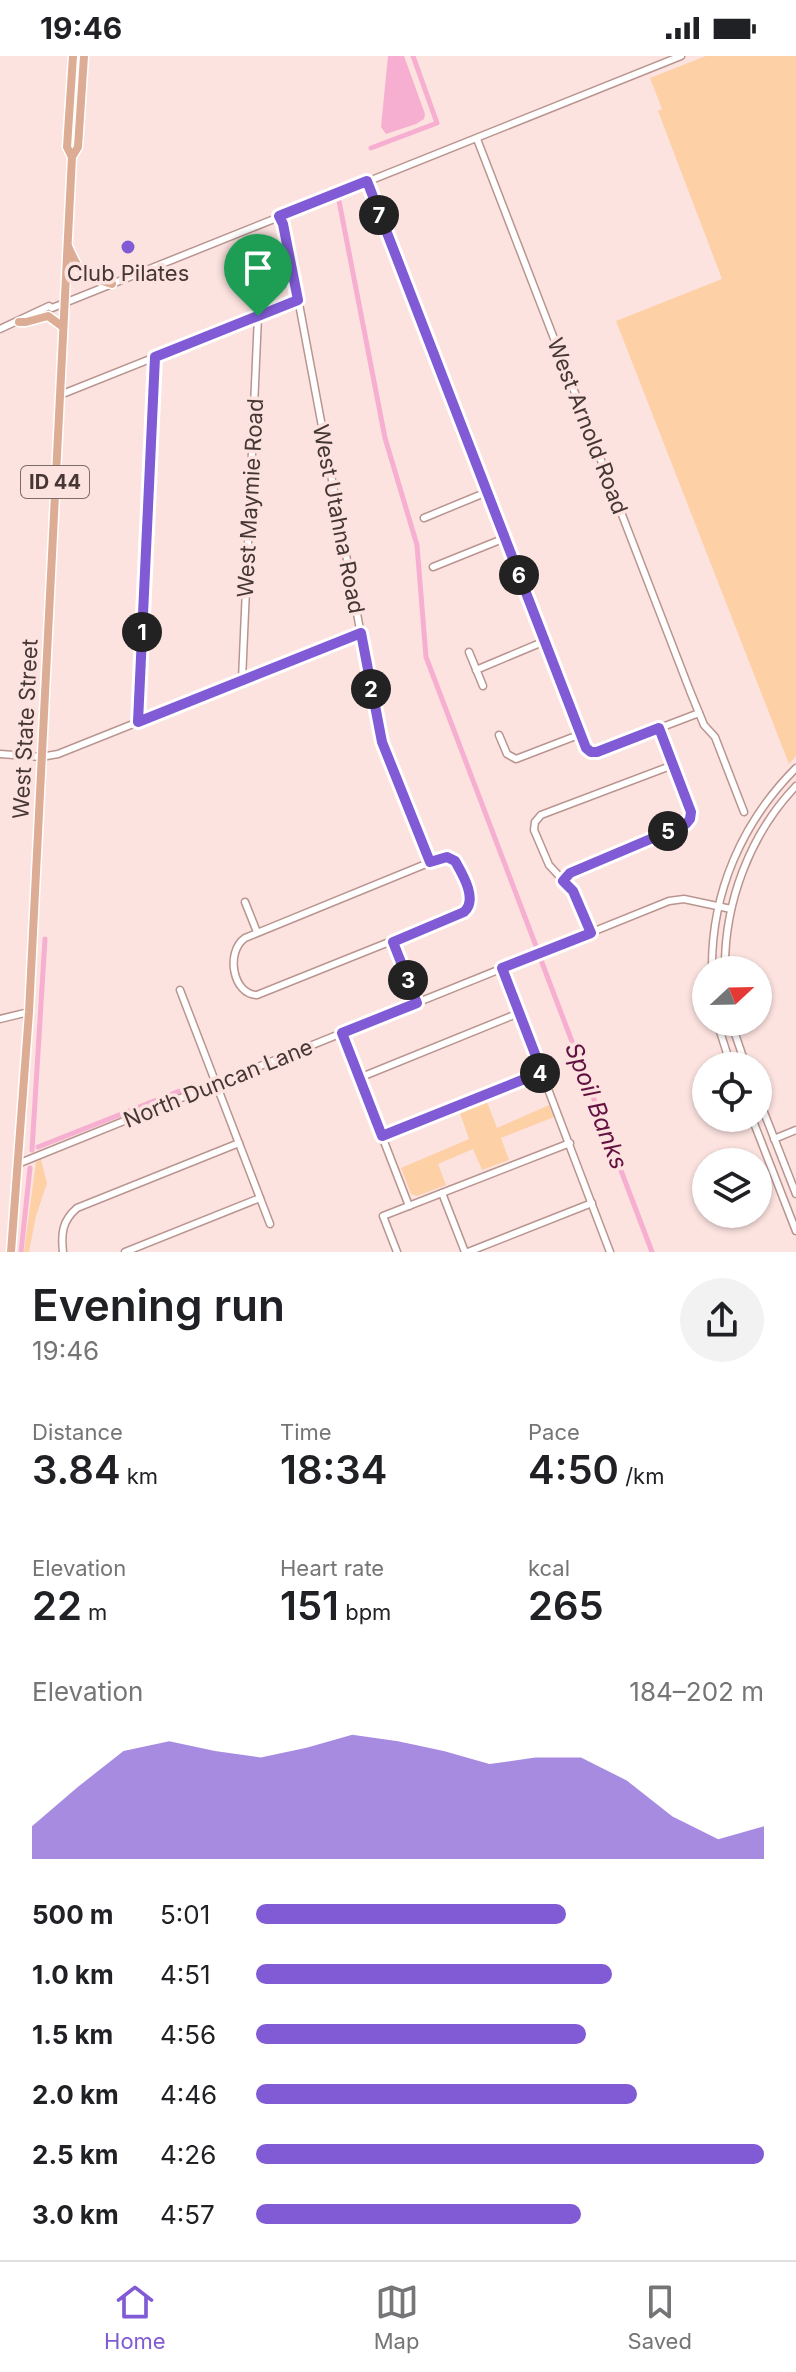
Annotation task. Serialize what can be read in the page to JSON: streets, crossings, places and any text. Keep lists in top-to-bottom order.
{
  "streets": {
    "main road": ["ID 44", "West State Street"],
    "street": [
      "West Arnold Road",
      "West Maymie Road",
      "West Utahna Road",
      "North Duncan Lane"
    ]
  },
  "crossings": [
    ["ID 44", "West State Street"],
    ["West State Street", "North Duncan Lane"]
  ],
  "water": ["Spoil Banks"],
  "places": ["Club Pilates"],
  "north": "right",
  "page": {
    "status": "19:46",
    "pins": [
      "7",
      "6",
      "1",
      "2",
      "5",
      "3",
      "4"
    ],
    "heading": ["Evening run", "19:46"],
    "stats": [
      ["Distance", "3.84 km"],
      ["Time", "18:34"],
      ["Pace", "4:50 /km"],
      ["Elevation", "22 m"],
      ["Heart rate", "151 bpm"],
      ["kcal", "265"]
    ],
    "chart": ["Elevation", "184–202 m"],
    "list": [
      {
        "name": "500 m",
        "note": "5:01"
      },
      {
        "name": "1.0 km",
        "note": "4:51"
      },
      {
        "name": "1.5 km",
        "note": "4:56"
      },
      {
        "name": "2.0 km",
        "note": "4:46"
      },
      {
        "name": "2.5 km",
        "note": "4:26"
      },
      {
        "name": "3.0 km",
        "note": "4:57"
      }
    ],
    "tabs": ["Home", "Map", "Saved"]
  }
}
